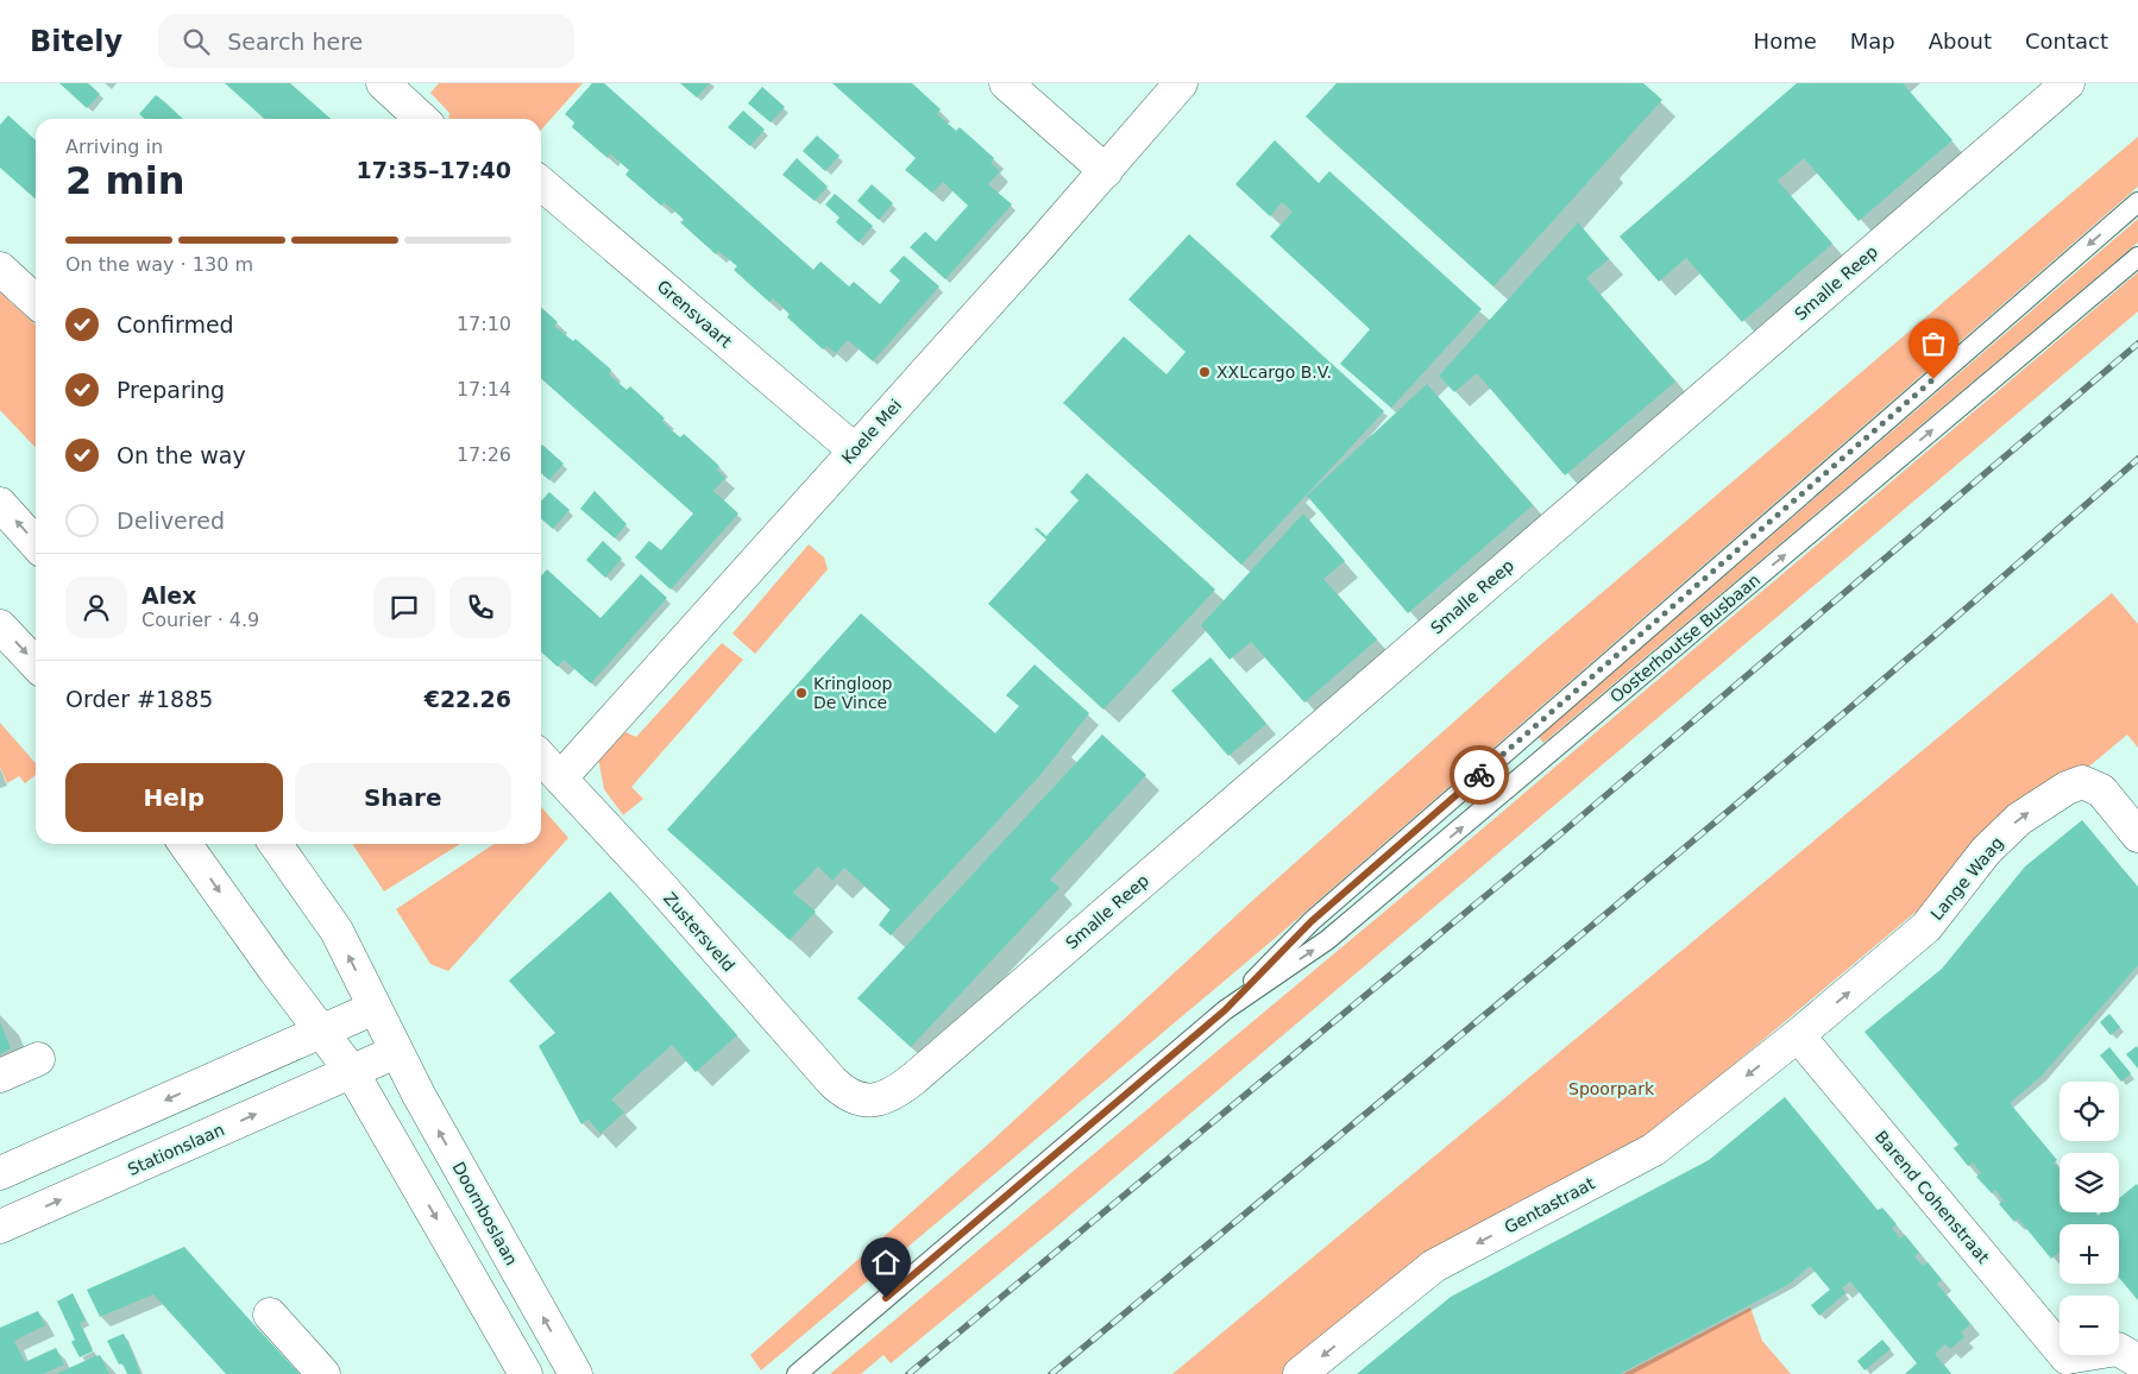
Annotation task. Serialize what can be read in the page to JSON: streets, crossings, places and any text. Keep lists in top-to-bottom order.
{
  "streets": {
    "street": [
      "Smalle Reep",
      "Grensvaart",
      "Koele Mei",
      "Lange Waag",
      "Zustersveld",
      "Stationslaan",
      "Barend Cohenstraat",
      "Gentastraat",
      "Doornboslaan"
    ],
    "lane": ["Oosterhoutse Busbaan"]
  },
  "crossings": [
    ["Smalle Reep", "Zustersveld"],
    ["Grensvaart", "Koele Mei"],
    ["Koele Mei", "Zustersveld"],
    ["Lange Waag", "Barend Cohenstraat"],
    ["Lange Waag", "Gentastraat"],
    ["Barend Cohenstraat", "Gentastraat"]
  ],
  "one_way": ["Lange Waag", "Gentastraat"],
  "parks": ["Spoorpark"],
  "places": ["XXLcargo B.V.", "Kringloop De Vince"],
  "page": {
    "header": "Bitely",
    "search": "Search here",
    "nav": [
      "Home",
      "Map",
      "About",
      "Contact"
    ],
    "heading": ["2 min", "Arriving in", "17:35–17:40"],
    "panel": [
      "Alex",
      "Courier · 4.9",
      "Order #1885",
      "€22.26"
    ],
    "bar": "On the way · 130 m",
    "list": [
      ["Confirmed", "17:10"],
      ["Preparing", "17:14"],
      ["On the way", "17:26"],
      "Delivered"
    ],
    "buttons": ["Help", "Share"],
    "map_buttons": ["+", "−"]
  }
}
